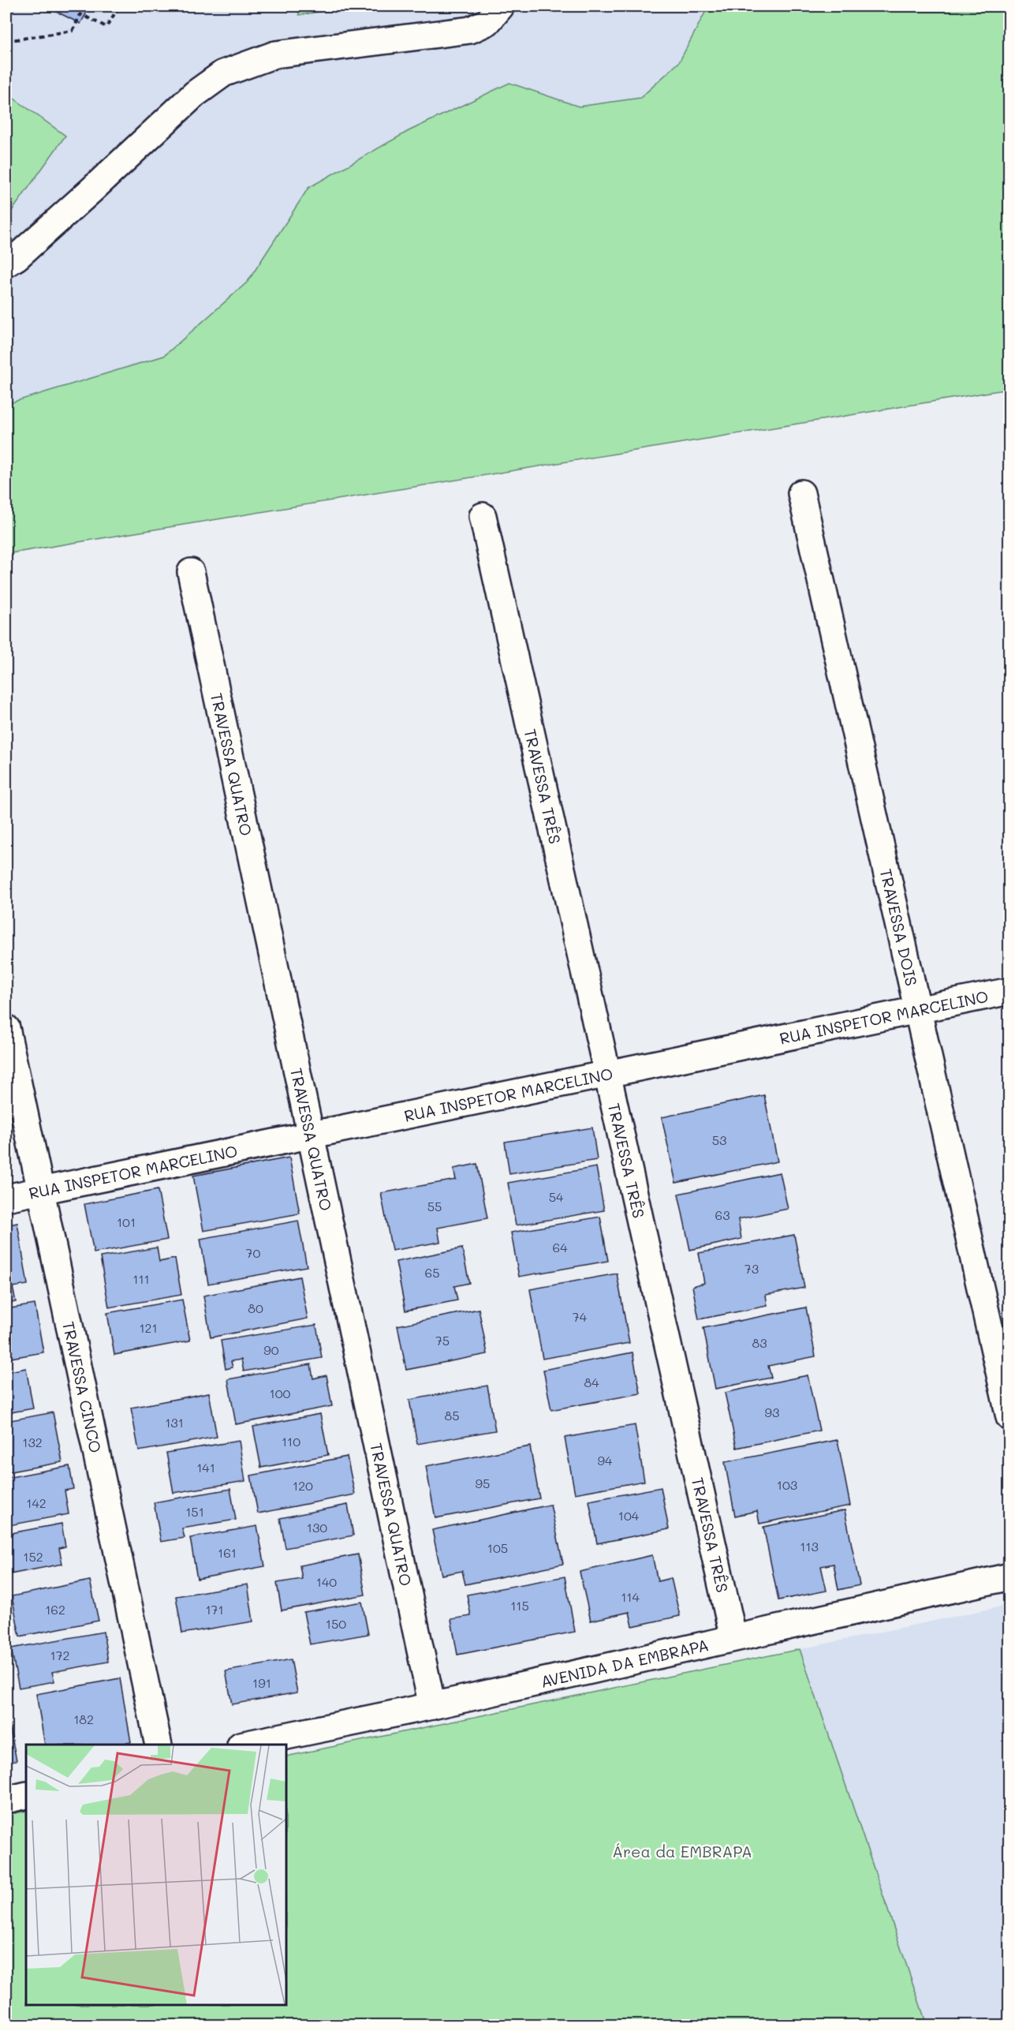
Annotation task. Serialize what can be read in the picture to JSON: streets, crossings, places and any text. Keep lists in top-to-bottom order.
{
  "streets": {
    "street": [
      "TRAVESSA QUATRO",
      "TRAVESSA TRÊS",
      "TRAVESSA DOIS",
      "RUA INSPETOR MARCELINO",
      "TRAVESSA CINCO",
      "AVENIDA DA EMBRAPA"
    ]
  },
  "crossings": [
    ["TRAVESSA QUATRO", "RUA INSPETOR MARCELINO"],
    ["TRAVESSA QUATRO", "AVENIDA DA EMBRAPA"],
    ["TRAVESSA TRÊS", "RUA INSPETOR MARCELINO"],
    ["TRAVESSA TRÊS", "AVENIDA DA EMBRAPA"],
    ["TRAVESSA DOIS", "RUA INSPETOR MARCELINO"],
    ["RUA INSPETOR MARCELINO", "TRAVESSA CINCO"]
  ],
  "parks": ["Área da EMBRAPA"],
  "house_numbers": [
    "53",
    "54",
    "55",
    "63",
    "101",
    "64",
    "70",
    "73",
    "65",
    "111",
    "80",
    "74",
    "121",
    "75",
    "83",
    "90",
    "84",
    "100",
    "93",
    "85",
    "131",
    "110",
    "132",
    "94",
    "141",
    "95",
    "103",
    "120",
    "142",
    "151",
    "104",
    "130",
    "113",
    "105",
    "161",
    "152",
    "140",
    "114",
    "115",
    "162",
    "171",
    "150",
    "172",
    "191",
    "182"
  ]
}
